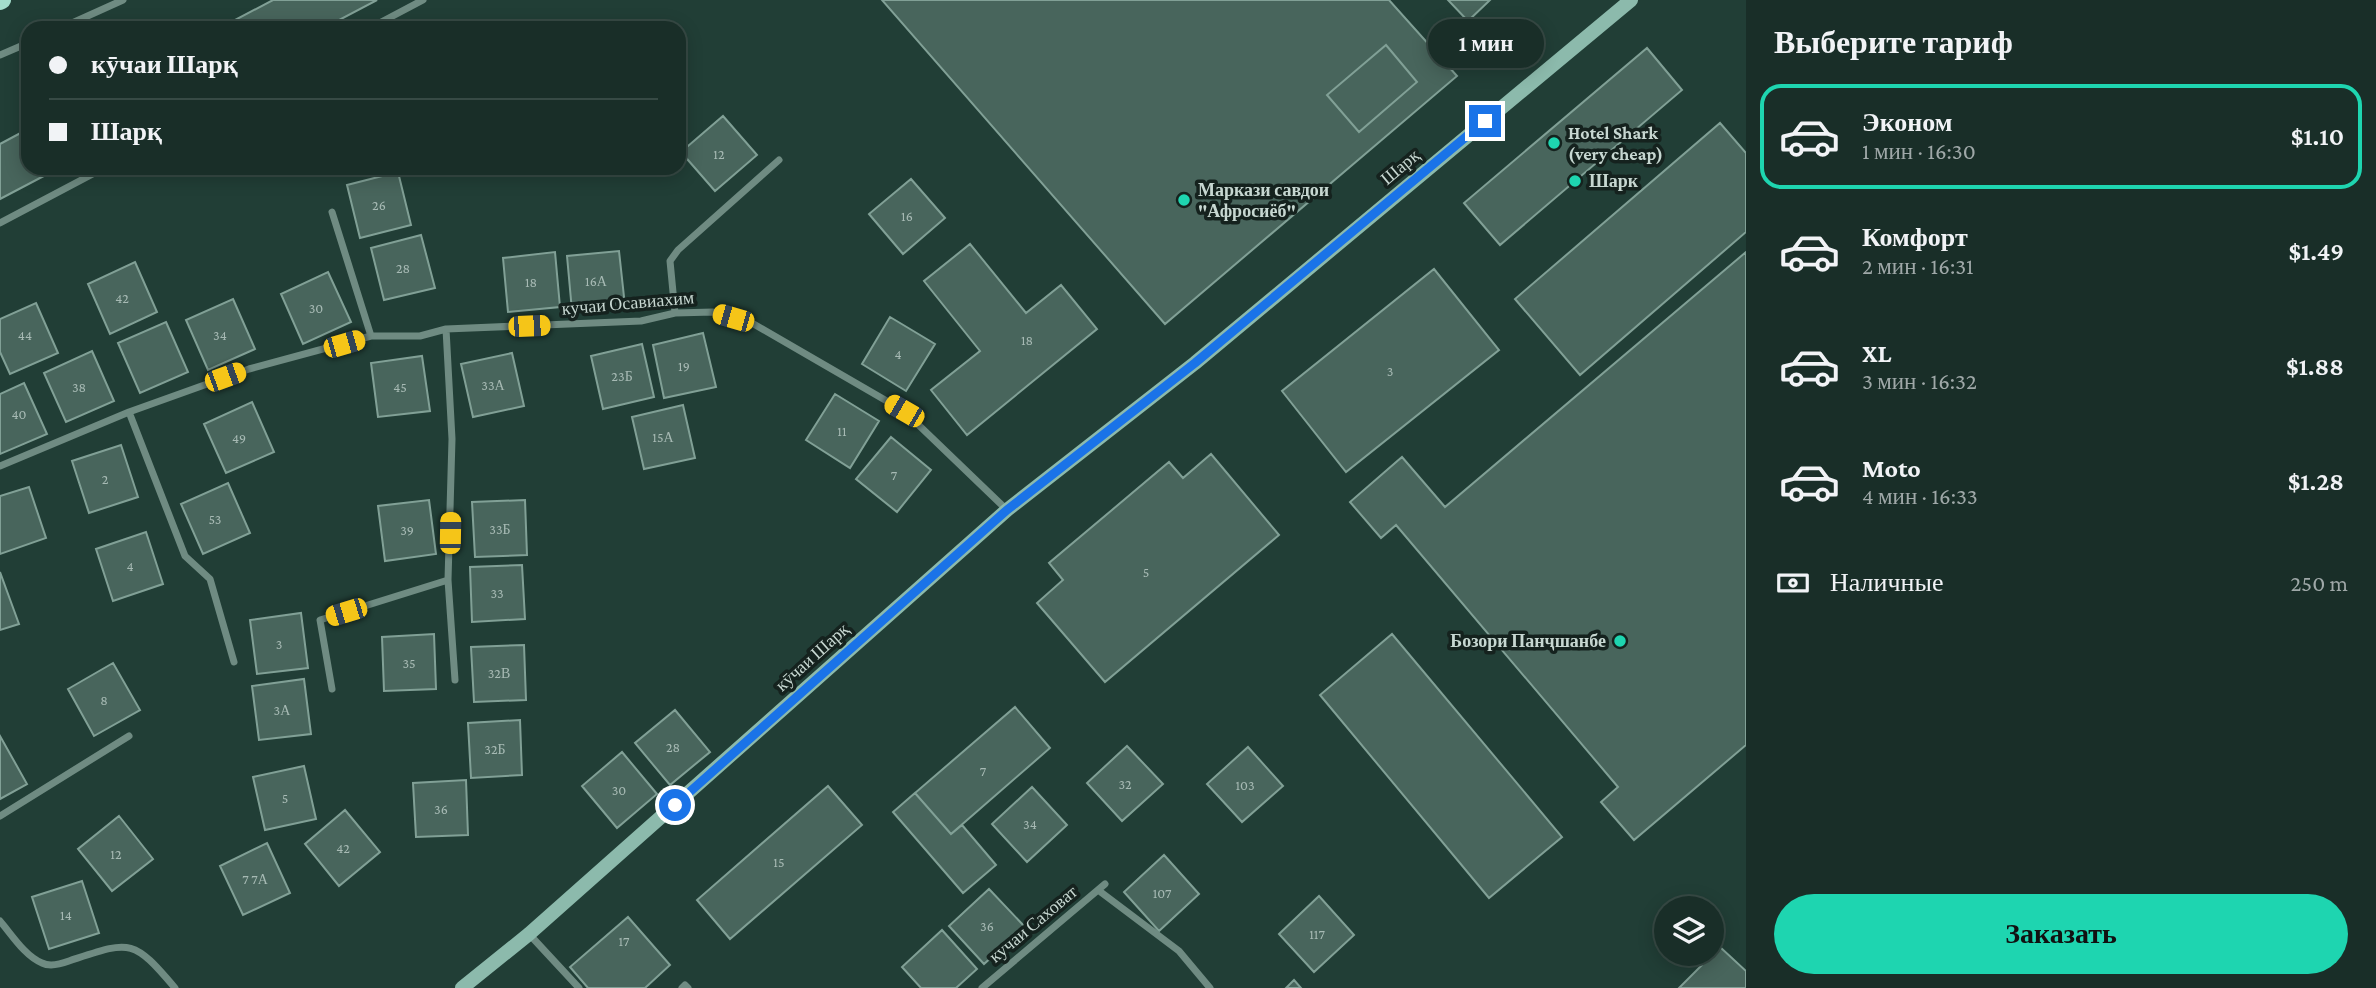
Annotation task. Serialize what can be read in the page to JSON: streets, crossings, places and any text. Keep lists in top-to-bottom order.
{
  "streets": {
    "main road": ["Шарқ", "кӯчаи Шарқ"],
    "street": ["кучаи Осавиахим", "кучаи Саховат"]
  },
  "crossings": [
    ["Шарқ", "кӯчаи Шарқ"],
    ["кучаи Осавиахим", "кӯчаи Шарқ"]
  ],
  "places": [
    "Hotel Shark (very cheap)",
    "Шарк",
    "Маркази савдои \"Афросиёб\"",
    "Бозори Панҷшанбе"
  ],
  "house_numbers": [
    "12",
    "26",
    "16",
    "28",
    "16А",
    "18",
    "42",
    "30",
    "44",
    "34",
    "18",
    "4",
    "19",
    "3",
    "23Б",
    "33А",
    "38",
    "45",
    "40",
    "11",
    "15А",
    "49",
    "7",
    "2",
    "53",
    "33Б",
    "39",
    "4",
    "5",
    "33",
    "3",
    "35",
    "32В",
    "8",
    "3А",
    "28",
    "32Б",
    "7",
    "32",
    "103",
    "30",
    "5",
    "36",
    "34",
    "42",
    "12",
    "15",
    "7 7А",
    "107",
    "14",
    "36",
    "117",
    "17"
  ],
  "page": {
    "heading": "Выберите тариф",
    "bubble": "1 мин",
    "banner": ["кӯчаи Шарқ", "Шарқ"],
    "list": [
      {
        "name": "Эконом",
        "note": "1 мин · 16:30",
        "value": "$1.10"
      },
      {
        "name": "Комфорт",
        "note": "2 мин · 16:31",
        "value": "$1.49"
      },
      {
        "name": "XL",
        "note": "3 мин · 16:32",
        "value": "$1.88"
      },
      {
        "name": "Moto",
        "note": "4 мин · 16:33",
        "value": "$1.28"
      }
    ],
    "pay": ["Наличные", "250 m"],
    "buttons": "Заказать"
  }
}
